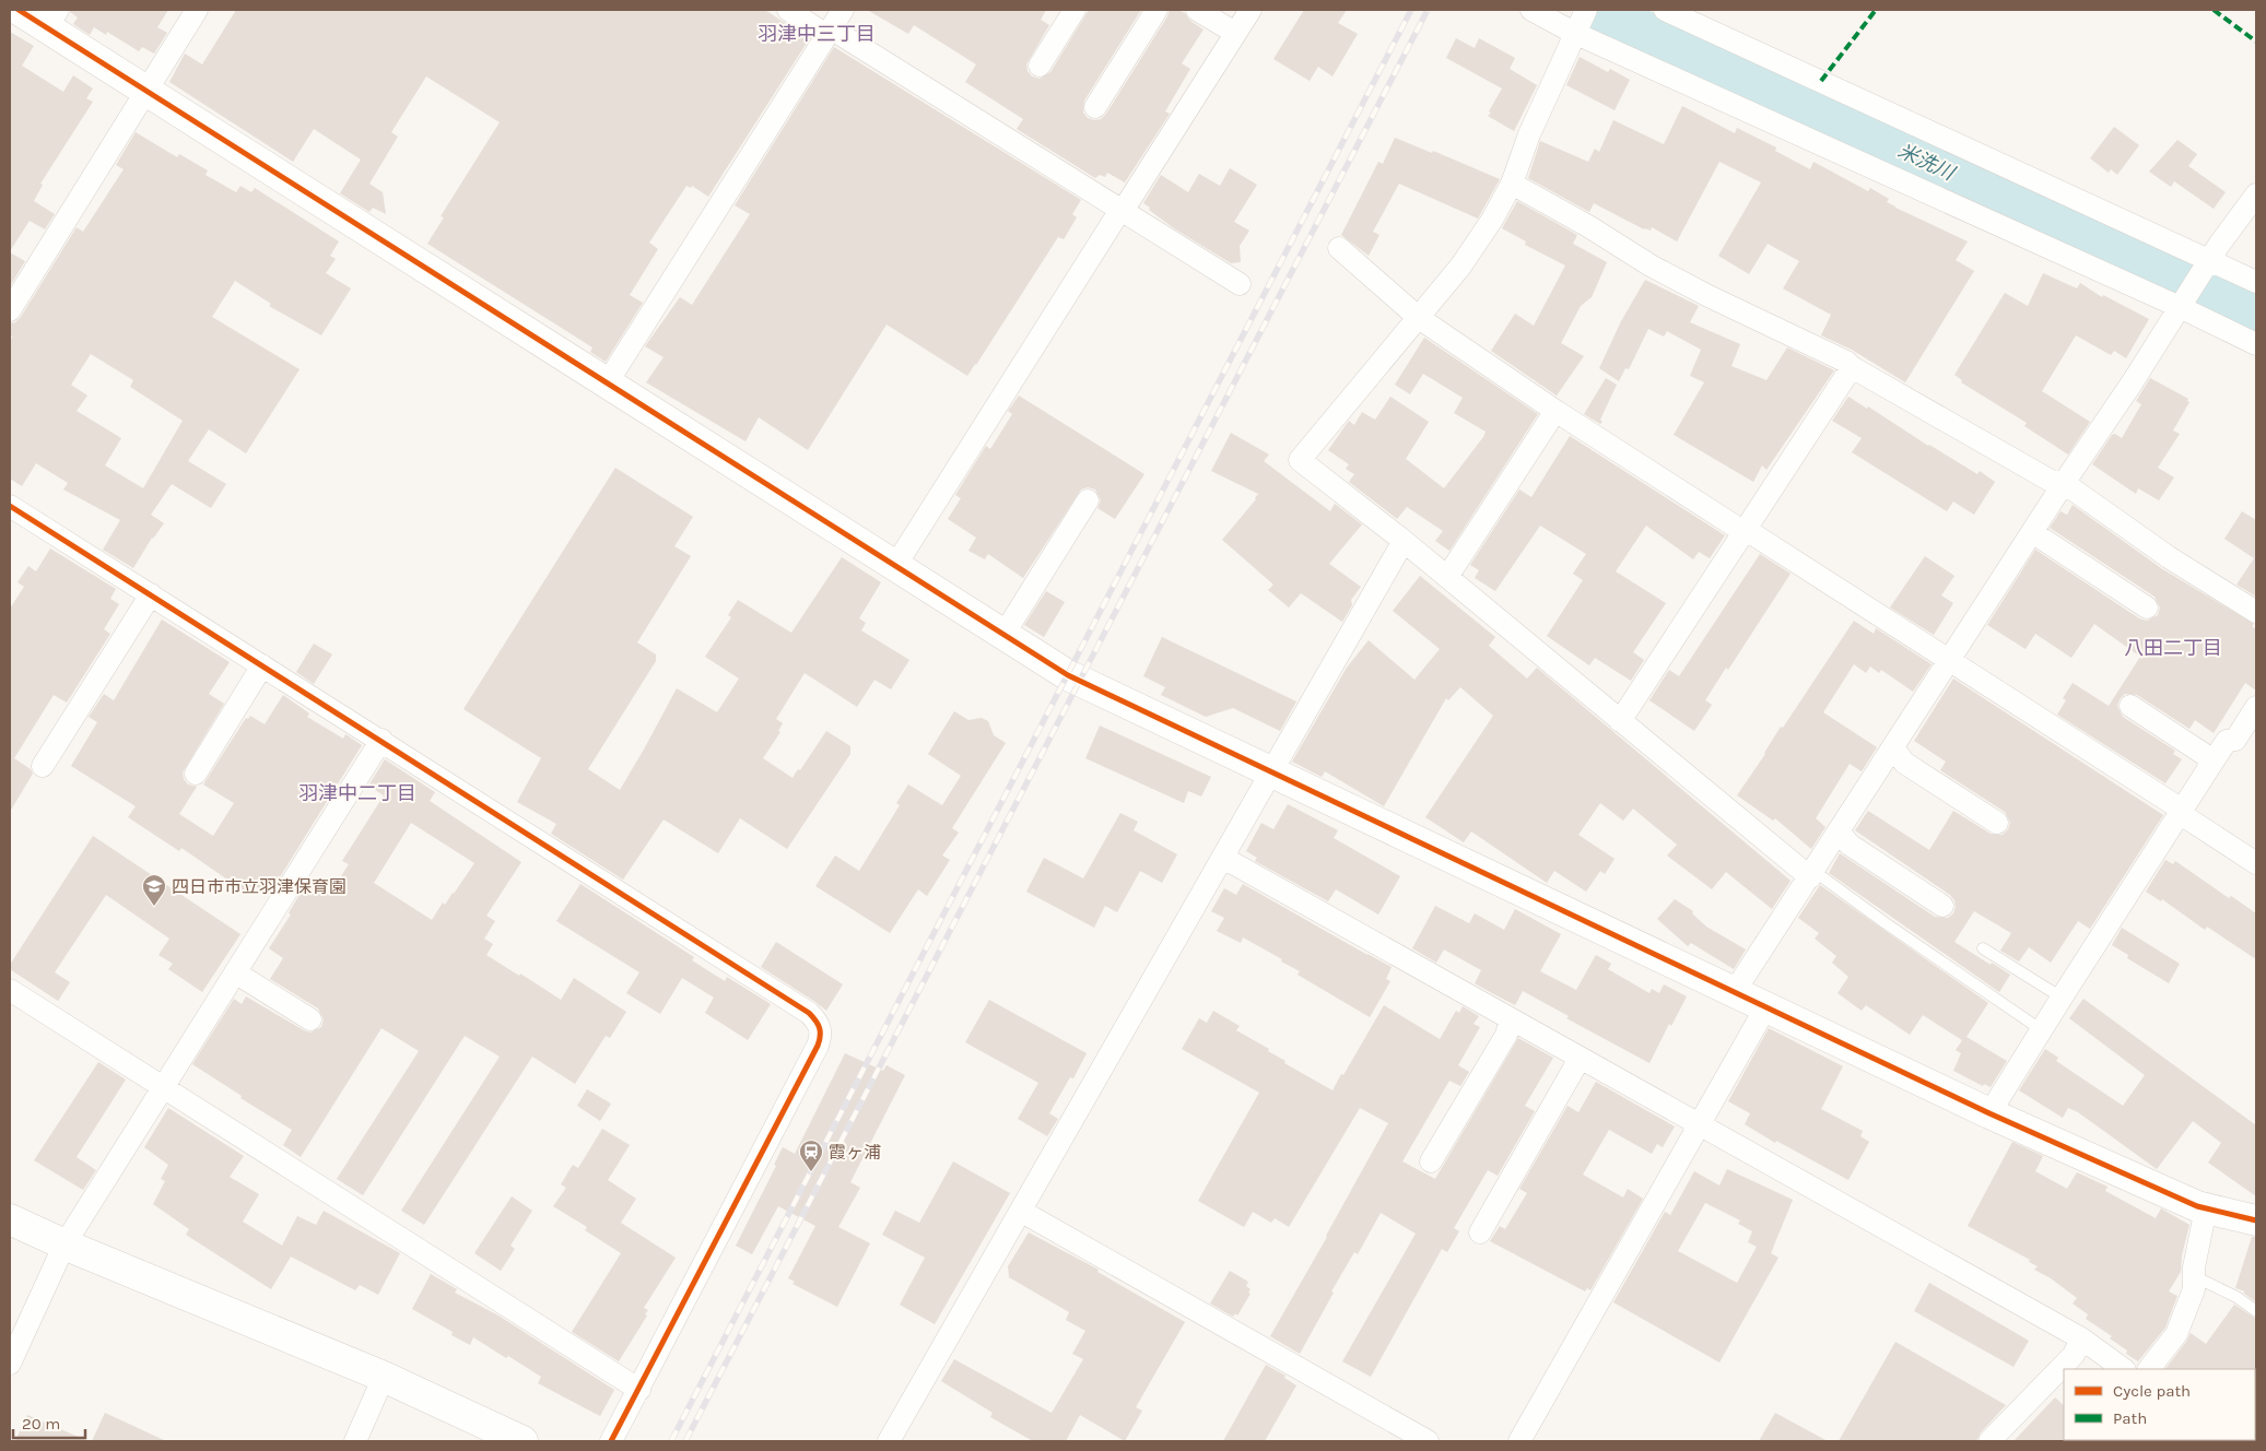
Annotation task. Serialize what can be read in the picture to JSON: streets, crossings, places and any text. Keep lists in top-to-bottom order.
{
  "districts": ["羽津中三丁目", "八田二丁目", "羽津中二丁目"],
  "water": ["米洗川"],
  "places": {
    "school or university": ["四日市市立羽津保育園"],
    "station": ["霞ヶ浦"]
  },
  "legend": ["Cycle path", "Path"],
  "scale_bar": "20 m"
}
